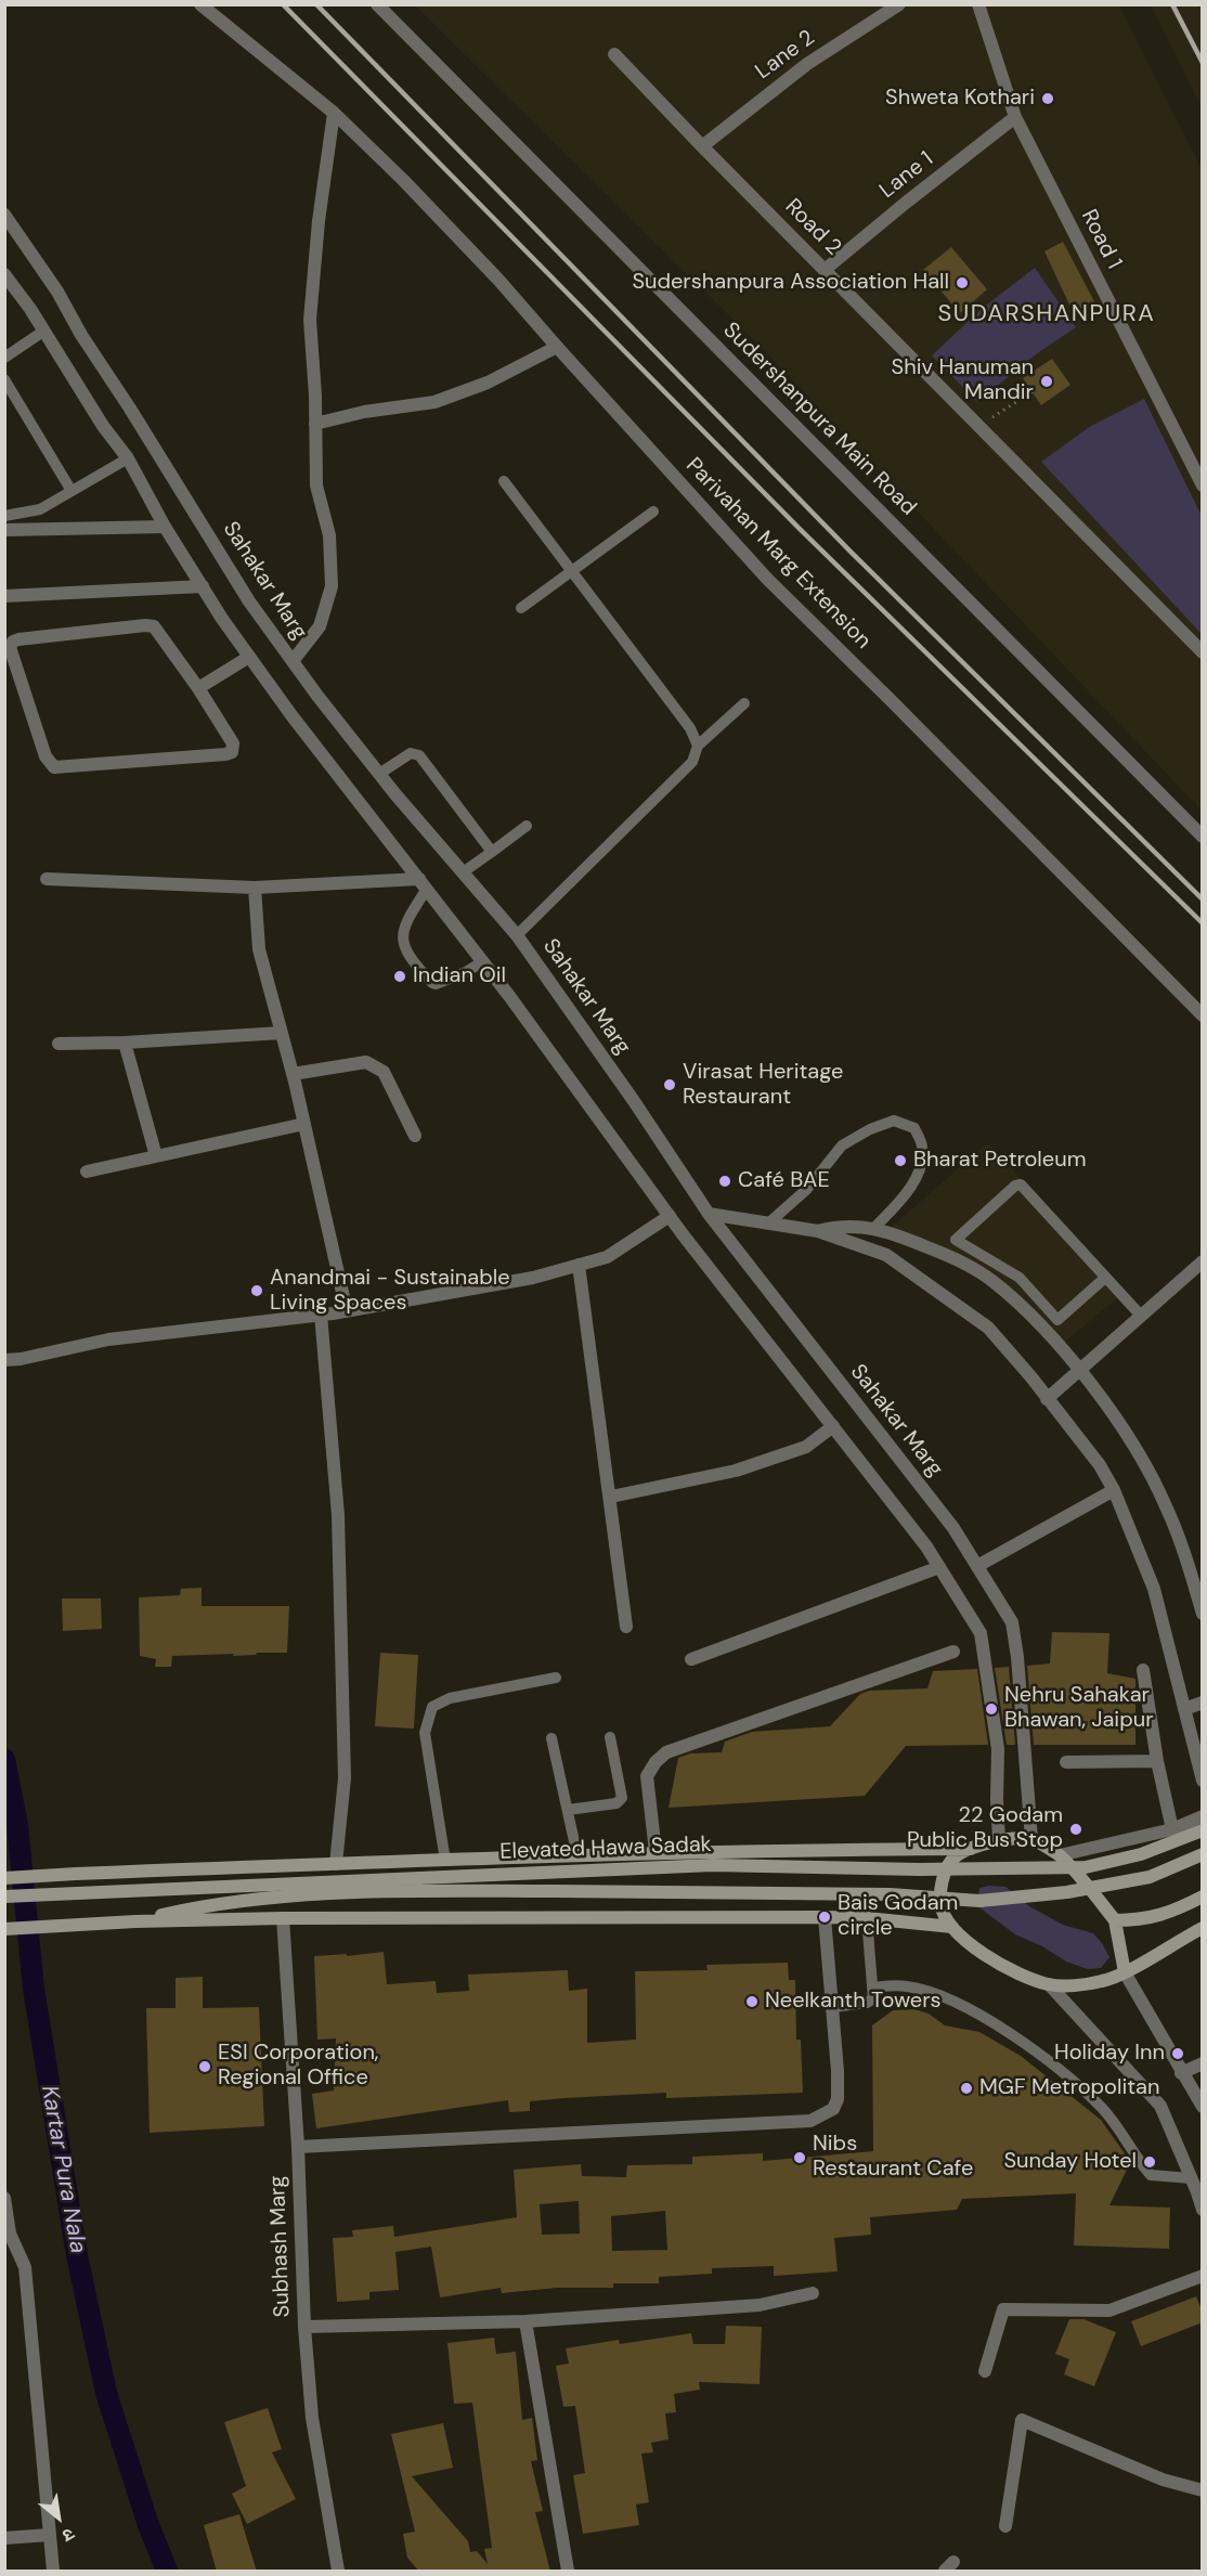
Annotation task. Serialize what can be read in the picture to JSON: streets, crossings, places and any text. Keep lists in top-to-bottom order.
{
  "streets": {
    "main road": ["Elevated Hawa Sadak"],
    "street": [
      "Lane 2",
      "Lane 1",
      "Road 2",
      "Road 1",
      "Sudershanpura Main Road",
      "Parivahan Marg Extension",
      "Sahakar Marg",
      "Subhash Marg"
    ]
  },
  "crossings": [
    ["Lane 2", "Road 2"],
    ["Lane 1", "Road 2"],
    ["Lane 1", "Road 1"]
  ],
  "districts": ["SUDARSHANPURA"],
  "water": ["Kartar Pura Nala"],
  "places": [
    "Shweta Kothari",
    "Sudershanpura Association Hall",
    "Shiv Hanuman Mandir",
    "Indian Oil",
    "Virasat Heritage Restaurant",
    "Bharat Petroleum",
    "Café BAE",
    "Anandmai - Sustainable Living Spaces",
    "Nehru Sahakar Bhawan, Jaipur",
    "22 Godam Public Bus Stop",
    "Bais Godam circle",
    "Neelkanth Towers",
    "Holiday Inn",
    "ESI Corporation, Regional Office",
    "MGF Metropolitan",
    "Nibs Restaurant Cafe",
    "Sunday Hotel"
  ],
  "north": "bottom right"
}
